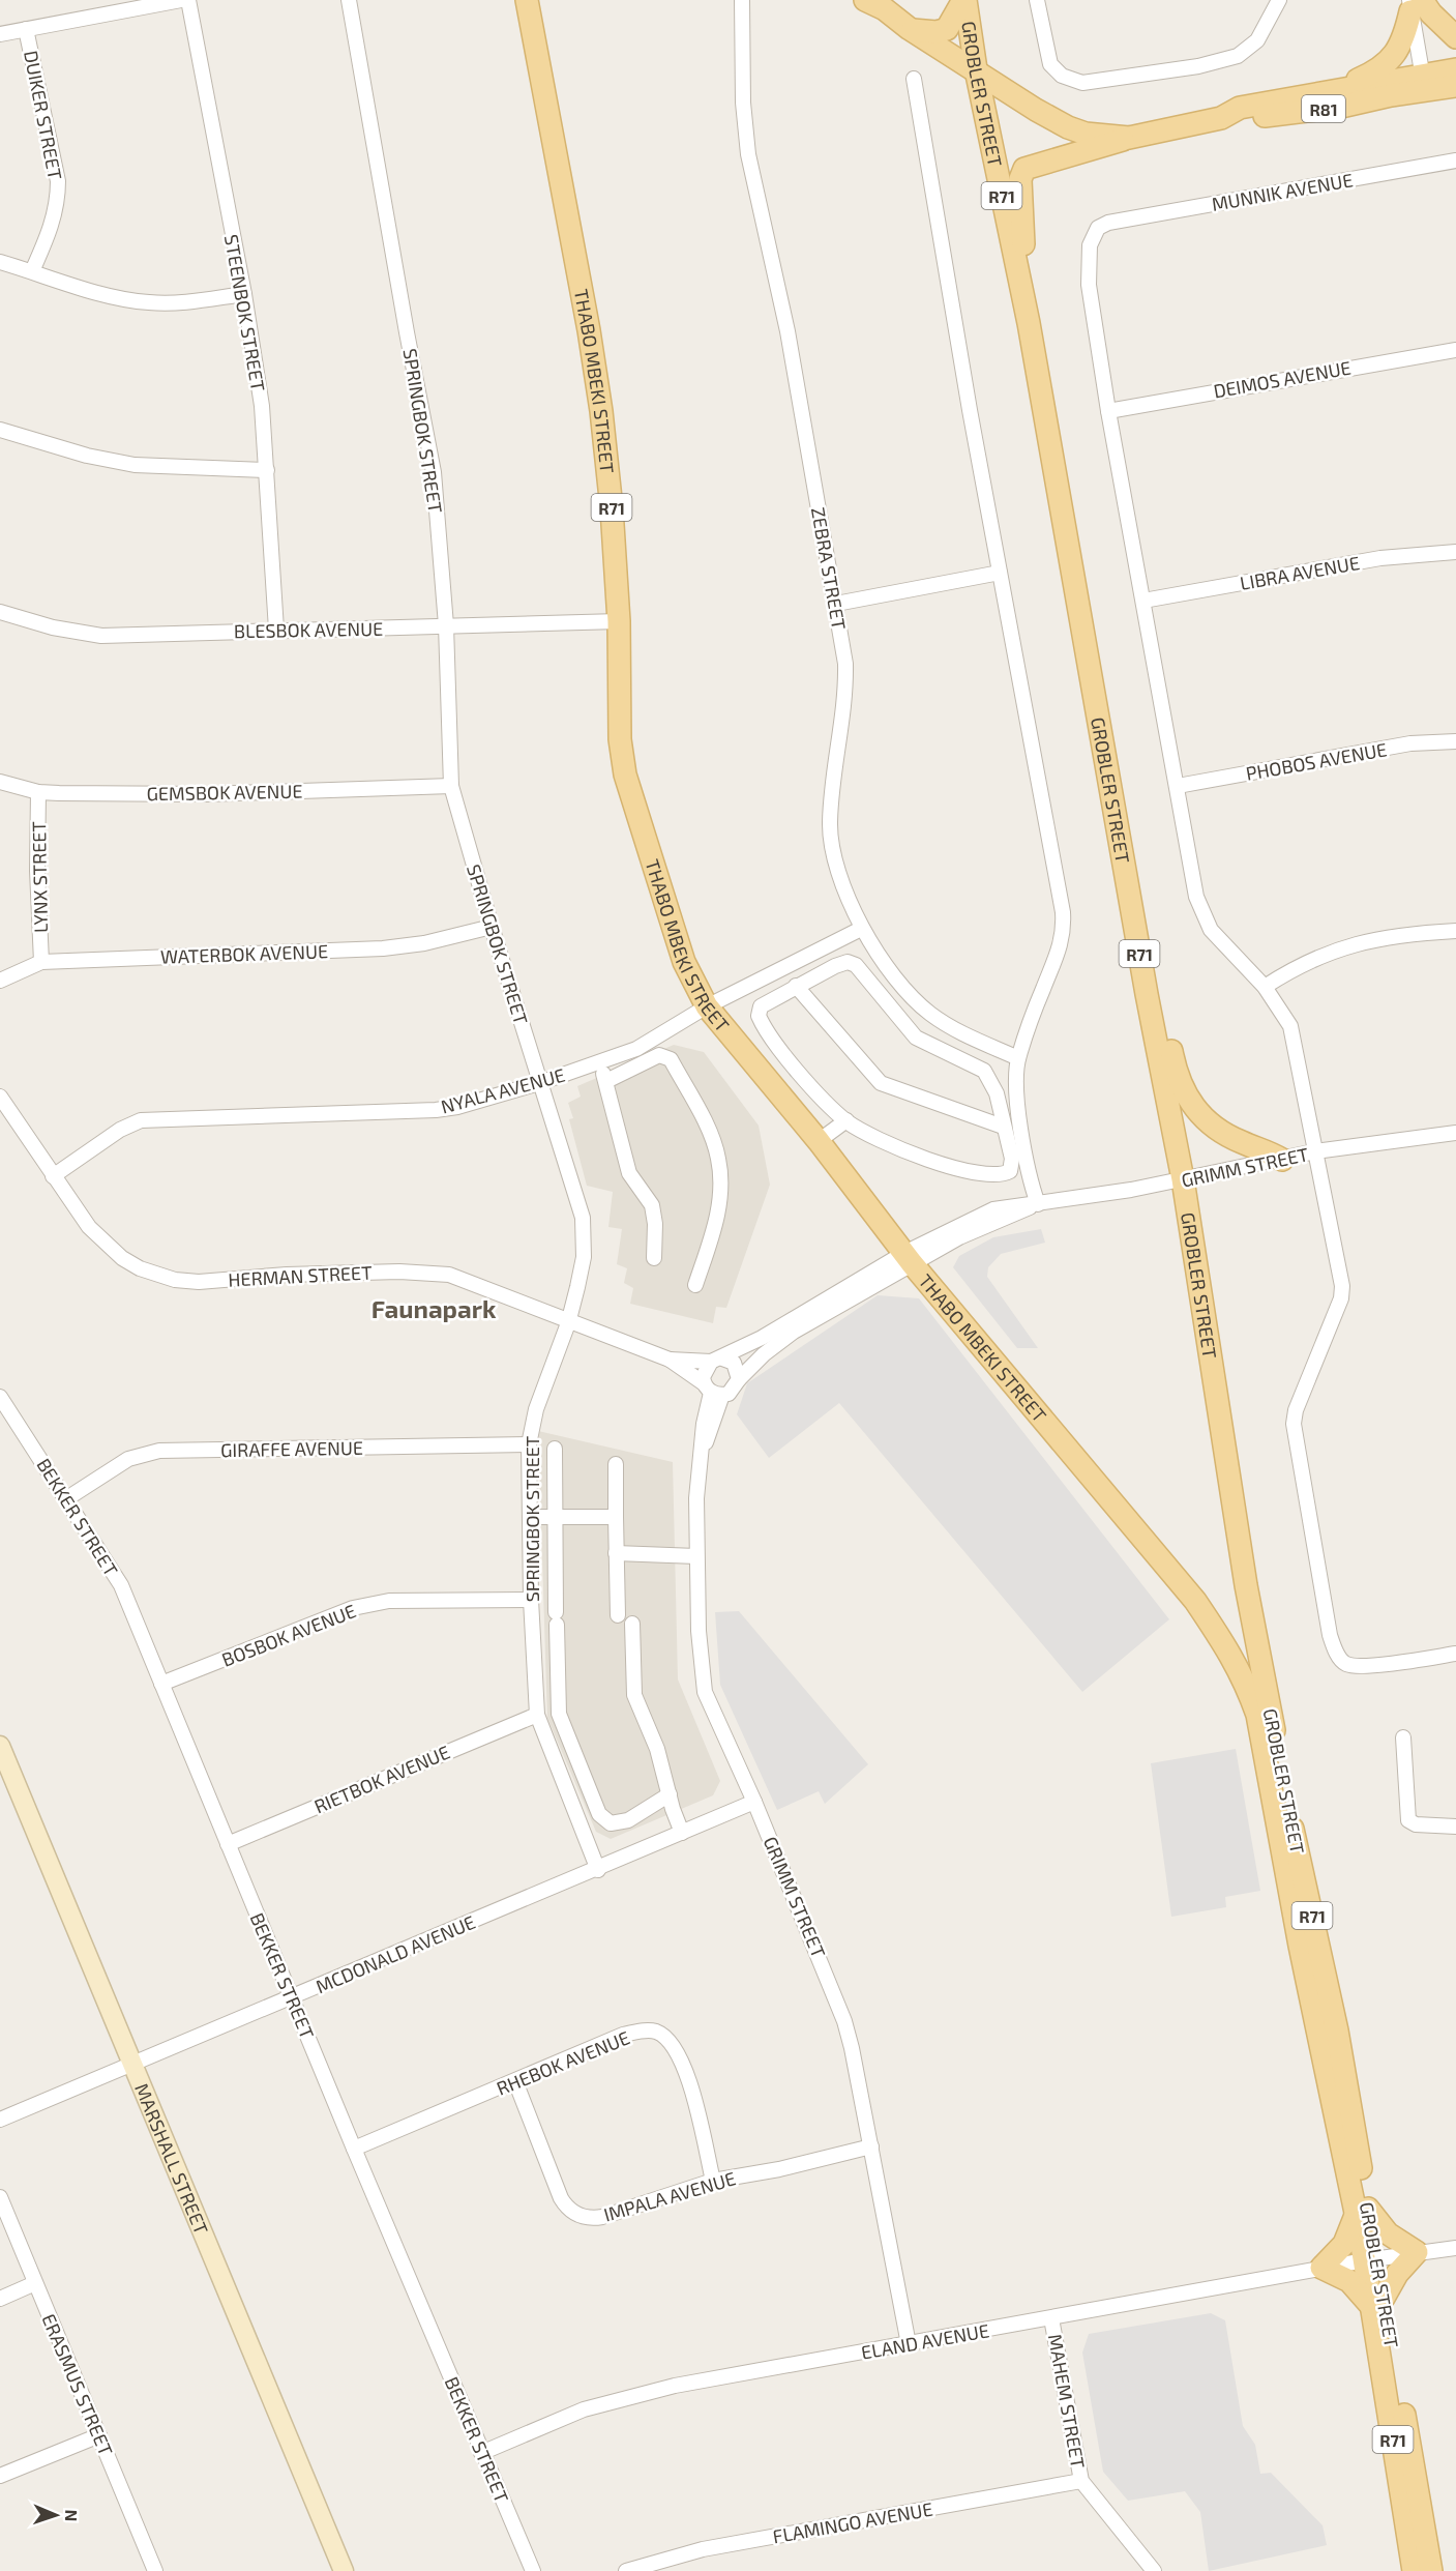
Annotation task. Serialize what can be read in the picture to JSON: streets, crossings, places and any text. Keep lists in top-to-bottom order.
{
  "streets": {
    "main road": [
      "GROBLER STREET",
      "R81",
      "R71",
      "THABO MBEKI STREET"
    ],
    "street": [
      "DUIKER STREET",
      "MUNNIK AVENUE",
      "STEENBOK STREET",
      "DEIMOS AVENUE",
      "SPRINGBOK STREET",
      "ZEBRA STREET",
      "LIBRA AVENUE",
      "BLESBOK AVENUE",
      "PHOBOS AVENUE",
      "GEMSBOK AVENUE",
      "LYNX STREET",
      "WATERBOK AVENUE",
      "NYALA AVENUE",
      "GRIMM STREET",
      "HERMAN STREET",
      "GIRAFFE AVENUE",
      "BEKKER STREET",
      "BOSBOK AVENUE",
      "RIETBOK AVENUE",
      "MCDONALD AVENUE",
      "RHEBOK AVENUE",
      "MARSHALL STREET",
      "IMPALA AVENUE",
      "ELAND AVENUE",
      "ERASMUS STREET",
      "MAHEM STREET",
      "FLAMINGO AVENUE"
    ]
  },
  "crossings": [
    ["GROBLER STREET", "R81"],
    ["GROBLER STREET", "THABO MBEKI STREET"],
    ["GROBLER STREET", "GRIMM STREET"],
    ["GROBLER STREET", "ELAND AVENUE"],
    ["MUNNIK AVENUE", "DEIMOS AVENUE"],
    ["STEENBOK STREET", "BLESBOK AVENUE"],
    ["THABO MBEKI STREET", "BLESBOK AVENUE"],
    ["THABO MBEKI STREET", "NYALA AVENUE"],
    ["THABO MBEKI STREET", "GRIMM STREET"],
    ["SPRINGBOK STREET", "BLESBOK AVENUE"],
    ["SPRINGBOK STREET", "GEMSBOK AVENUE"],
    ["SPRINGBOK STREET", "WATERBOK AVENUE"],
    ["SPRINGBOK STREET", "NYALA AVENUE"],
    ["SPRINGBOK STREET", "HERMAN STREET"],
    ["SPRINGBOK STREET", "GIRAFFE AVENUE"],
    ["SPRINGBOK STREET", "BOSBOK AVENUE"],
    ["SPRINGBOK STREET", "RIETBOK AVENUE"],
    ["SPRINGBOK STREET", "MCDONALD AVENUE"],
    ["ZEBRA STREET", "NYALA AVENUE"],
    ["GEMSBOK AVENUE", "LYNX STREET"],
    ["LYNX STREET", "WATERBOK AVENUE"],
    ["NYALA AVENUE", "HERMAN STREET"],
    ["GRIMM STREET", "HERMAN STREET"],
    ["GRIMM STREET", "MCDONALD AVENUE"],
    ["GRIMM STREET", "IMPALA AVENUE"],
    ["GRIMM STREET", "ELAND AVENUE"],
    ["GIRAFFE AVENUE", "BEKKER STREET"],
    ["BEKKER STREET", "BOSBOK AVENUE"],
    ["BEKKER STREET", "RIETBOK AVENUE"],
    ["BEKKER STREET", "MCDONALD AVENUE"],
    ["BEKKER STREET", "RHEBOK AVENUE"],
    ["BEKKER STREET", "ELAND AVENUE"],
    ["MCDONALD AVENUE", "MARSHALL STREET"],
    ["RHEBOK AVENUE", "IMPALA AVENUE"],
    ["ELAND AVENUE", "MAHEM STREET"],
    ["MAHEM STREET", "FLAMINGO AVENUE"]
  ],
  "districts": ["Faunapark"],
  "north": "right"
}
